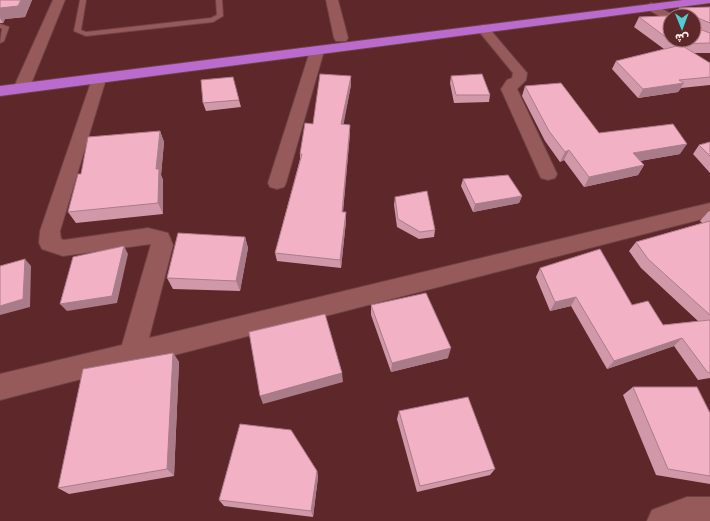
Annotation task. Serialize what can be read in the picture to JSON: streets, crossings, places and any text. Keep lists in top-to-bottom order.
{
  "north": "bottom"
}
